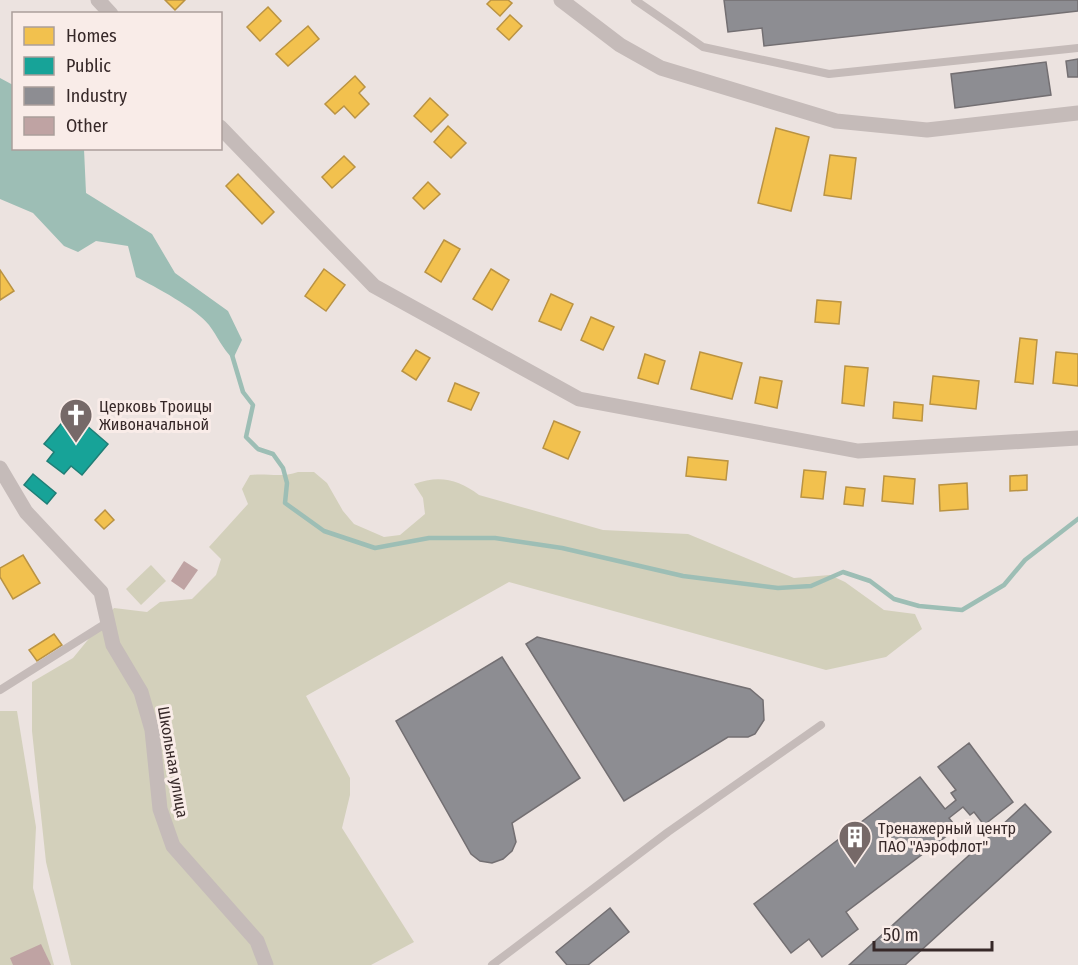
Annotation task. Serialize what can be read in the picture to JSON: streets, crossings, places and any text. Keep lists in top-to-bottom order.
{
  "streets": {
    "street": ["Школьная улица"]
  },
  "places": {
    "church": ["Церковь Троицы Живоначальной"],
    "building": ["Тренажерный центр ПАО \"Аэрофлот\""]
  },
  "legend": [
    "Homes",
    "Public",
    "Industry",
    "Other"
  ],
  "scale_bar": "50 m"
}
